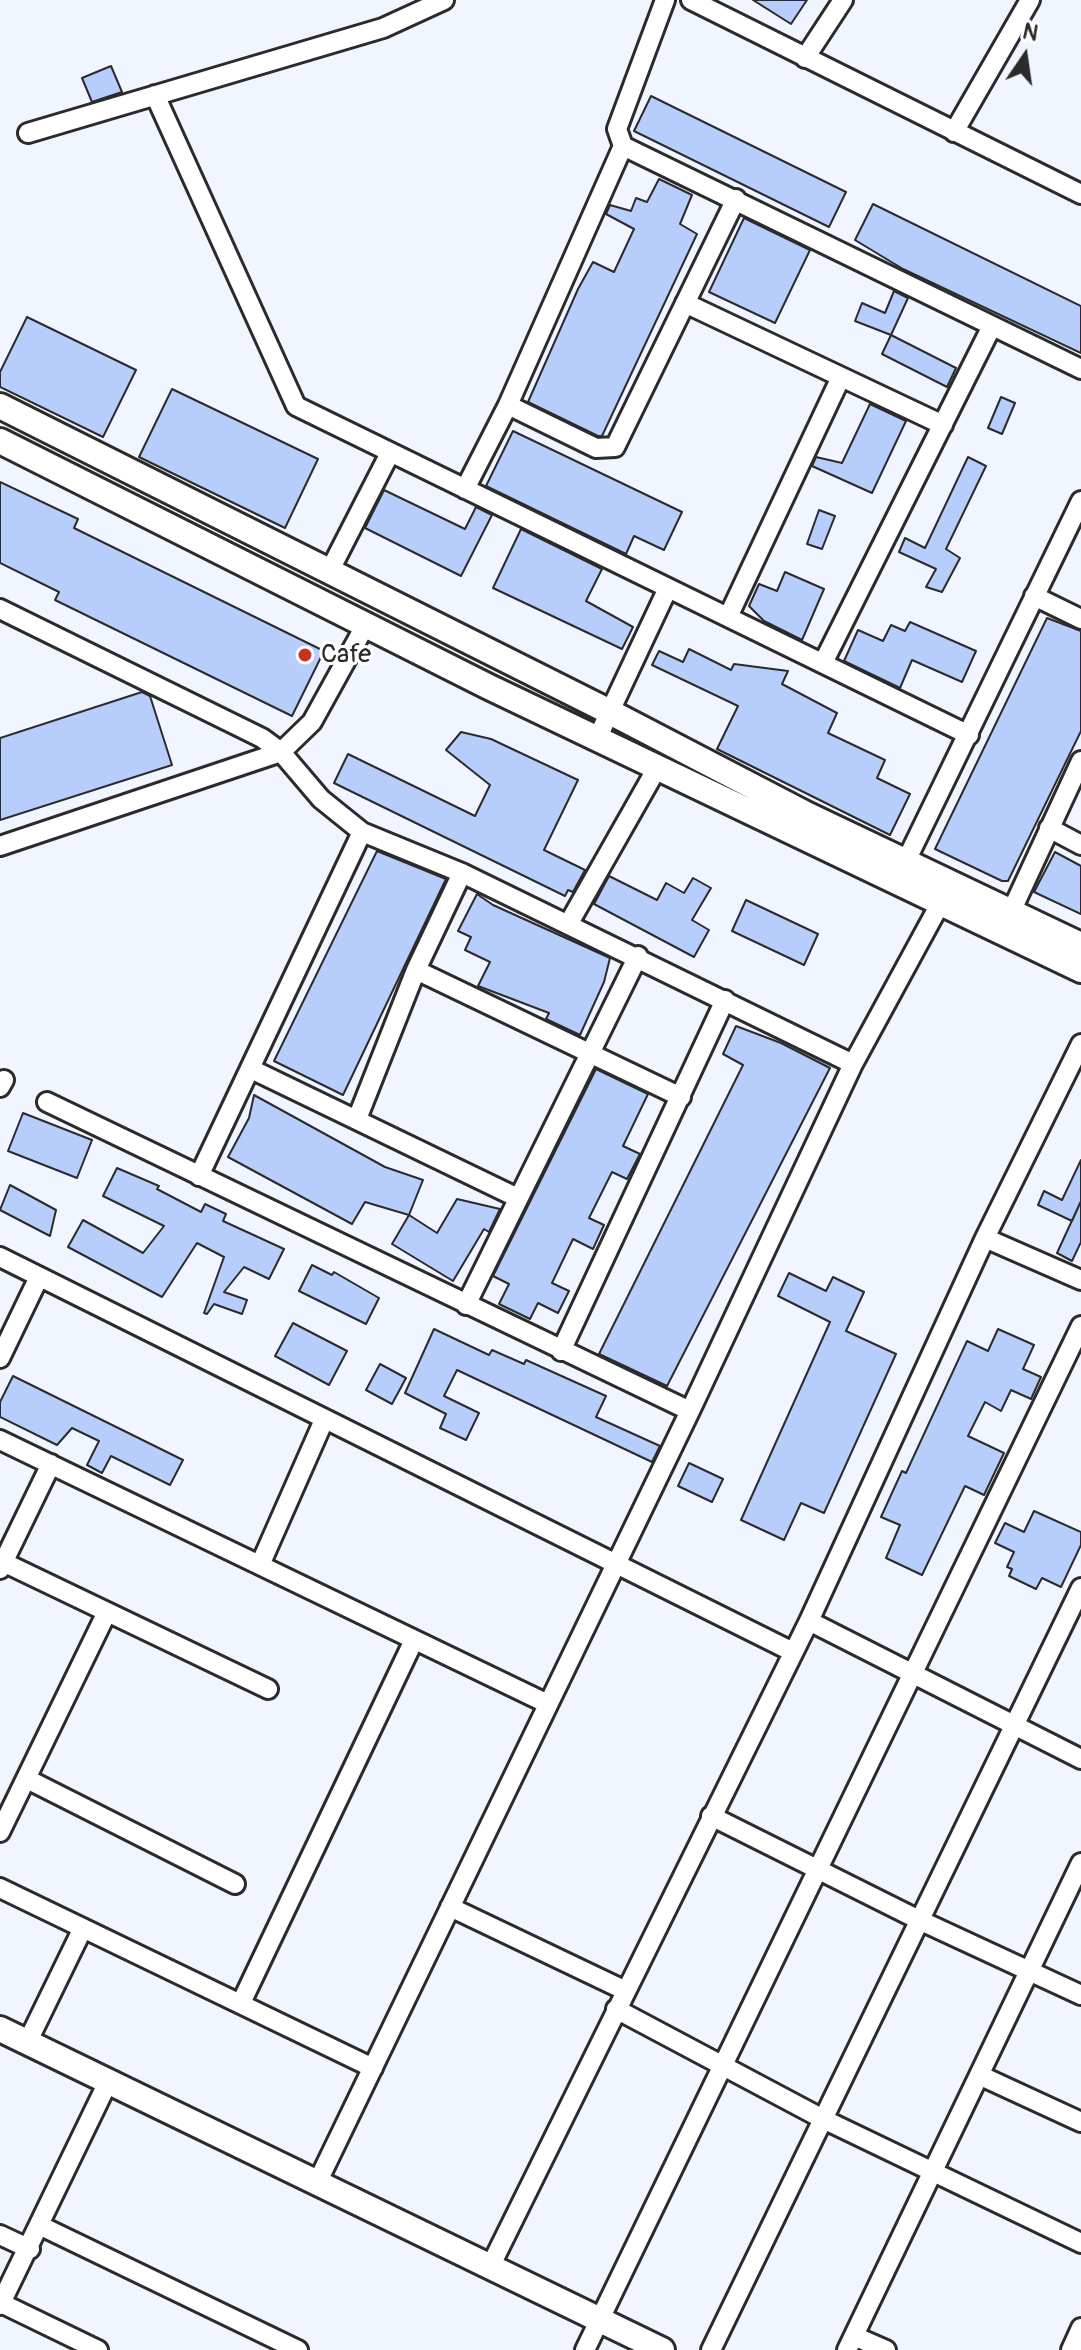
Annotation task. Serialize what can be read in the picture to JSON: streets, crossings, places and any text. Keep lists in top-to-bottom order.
{
  "places": ["Cafe"],
  "north": "top"
}
